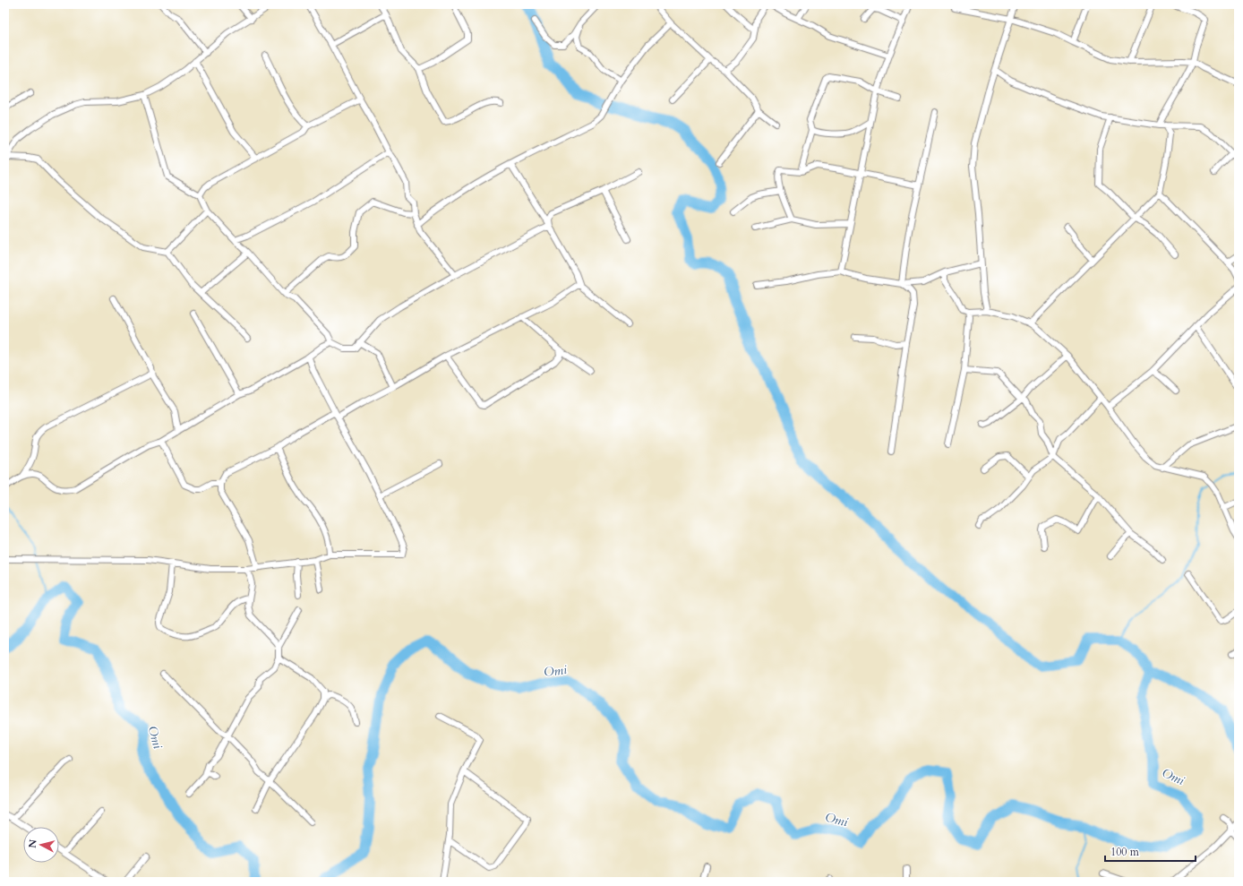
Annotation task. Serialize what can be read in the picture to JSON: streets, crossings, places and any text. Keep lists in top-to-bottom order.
{
  "water": ["Omi"],
  "scale_bar": "100 m",
  "north": "left"
}
